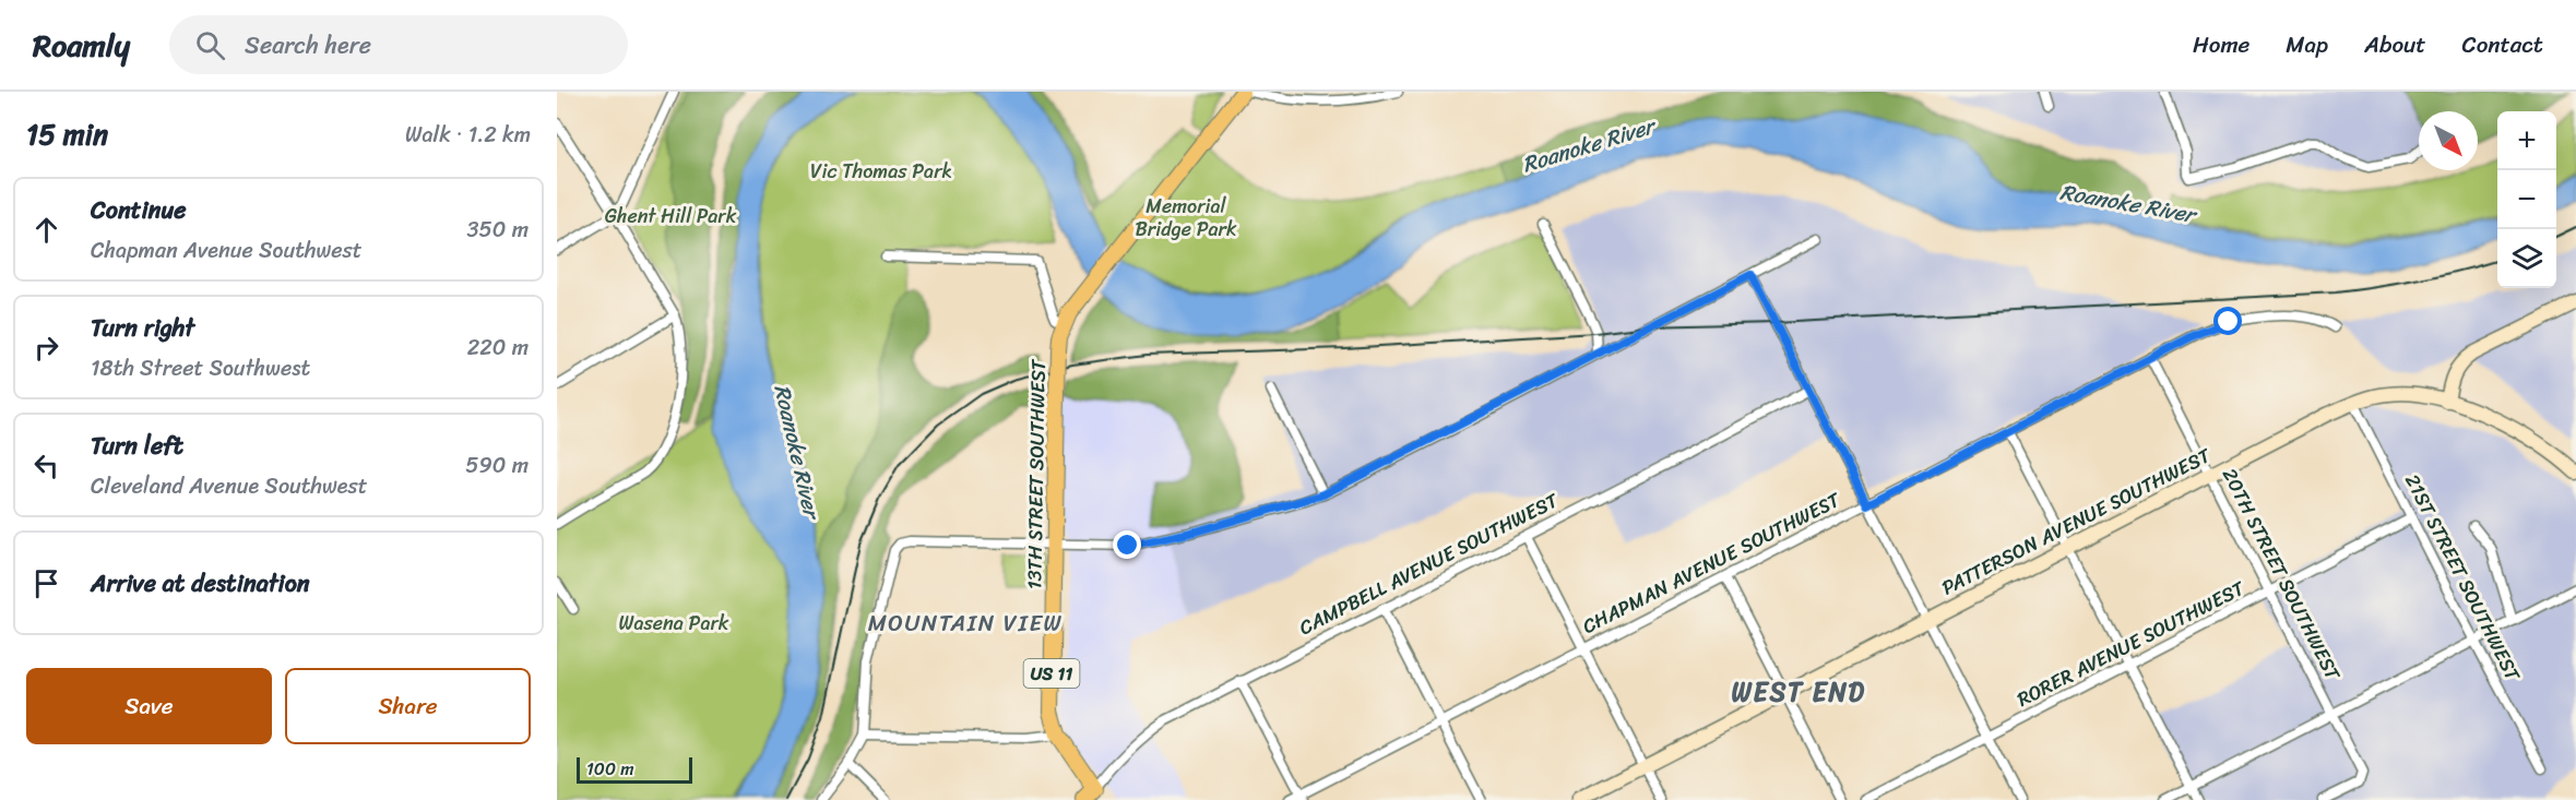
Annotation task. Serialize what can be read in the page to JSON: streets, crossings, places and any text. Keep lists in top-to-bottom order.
{
  "streets": {
    "main road": ["13TH STREET SOUTHWEST", "PATTERSON AVENUE SOUTHWEST", "US 11"],
    "street": [
      "CHAPMAN AVENUE SOUTHWEST",
      "CAMPBELL AVENUE SOUTHWEST",
      "20TH STREET SOUTHWEST",
      "21ST STREET SOUTHWEST",
      "RORER AVENUE SOUTHWEST"
    ]
  },
  "crossings": [
    ["13TH STREET SOUTHWEST", "CAMPBELL AVENUE SOUTHWEST"],
    ["13TH STREET SOUTHWEST", "US 11"],
    ["PATTERSON AVENUE SOUTHWEST", "20TH STREET SOUTHWEST"],
    ["PATTERSON AVENUE SOUTHWEST", "21ST STREET SOUTHWEST"],
    ["CHAPMAN AVENUE SOUTHWEST", "20TH STREET SOUTHWEST"],
    ["20TH STREET SOUTHWEST", "RORER AVENUE SOUTHWEST"],
    ["21ST STREET SOUTHWEST", "RORER AVENUE SOUTHWEST"]
  ],
  "districts": ["MOUNTAIN VIEW", "WEST END"],
  "water": ["Roanoke River"],
  "parks": [
    "Vic Thomas Park",
    "Memorial Bridge Park",
    "Ghent Hill Park",
    "Wasena Park"
  ],
  "scale_bar": "100 m",
  "north": "bottom right",
  "page": {
    "header": "Roamly",
    "search": "Search here",
    "nav": [
      "Home",
      "Map",
      "About",
      "Contact"
    ],
    "heading": ["15 min", "Walk · 1.2 km"],
    "map_buttons": ["+", "−"],
    "list": [
      ["Continue", "Chapman Avenue Southwest", "350 m"],
      ["Turn right", "18th Street Southwest", "220 m"],
      ["Turn left", "Cleveland Avenue Southwest", "590 m"],
      "Arrive at destination"
    ],
    "buttons": ["Save", "Share"],
    "scale": "100 m"
  }
}
